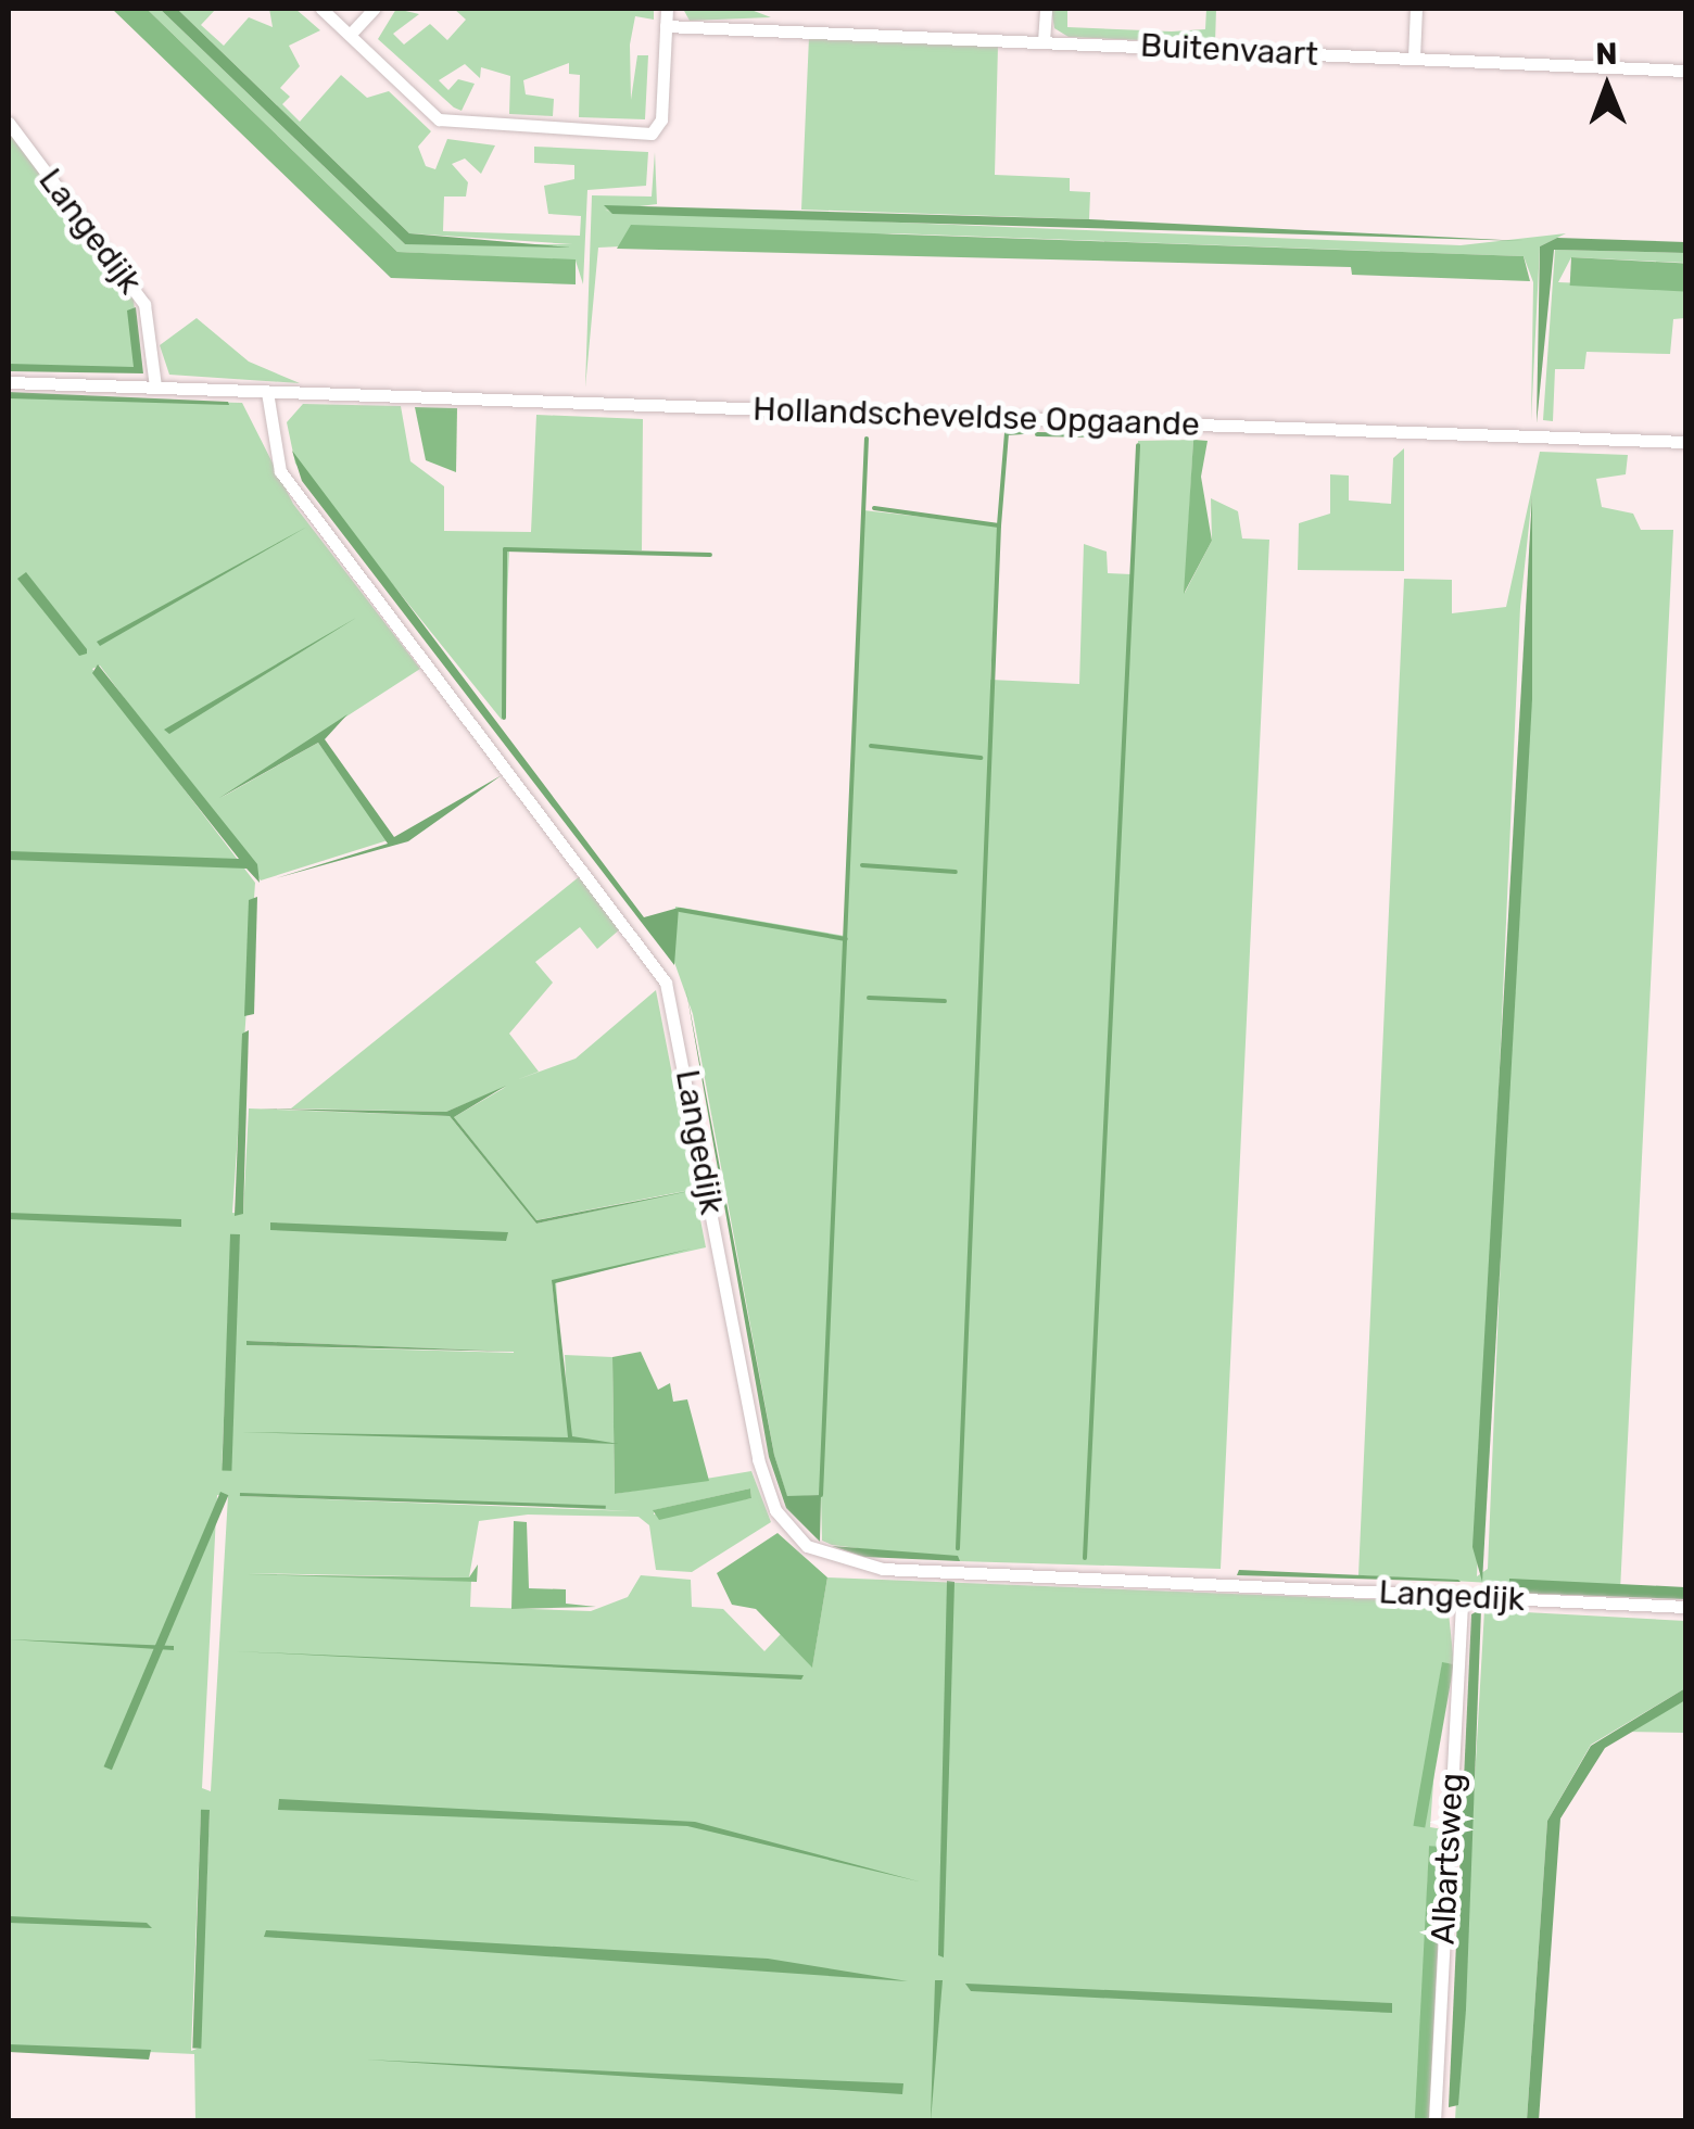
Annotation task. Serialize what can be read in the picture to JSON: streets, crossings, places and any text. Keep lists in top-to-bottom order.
{
  "streets": {
    "street": [
      "Buitenvaart",
      "Langedijk",
      "Hollandscheveldse Opgaande",
      "Albartsweg"
    ]
  },
  "crossings": [
    ["Langedijk", "Hollandscheveldse Opgaande"],
    ["Langedijk", "Albartsweg"]
  ],
  "north": "top"
}
